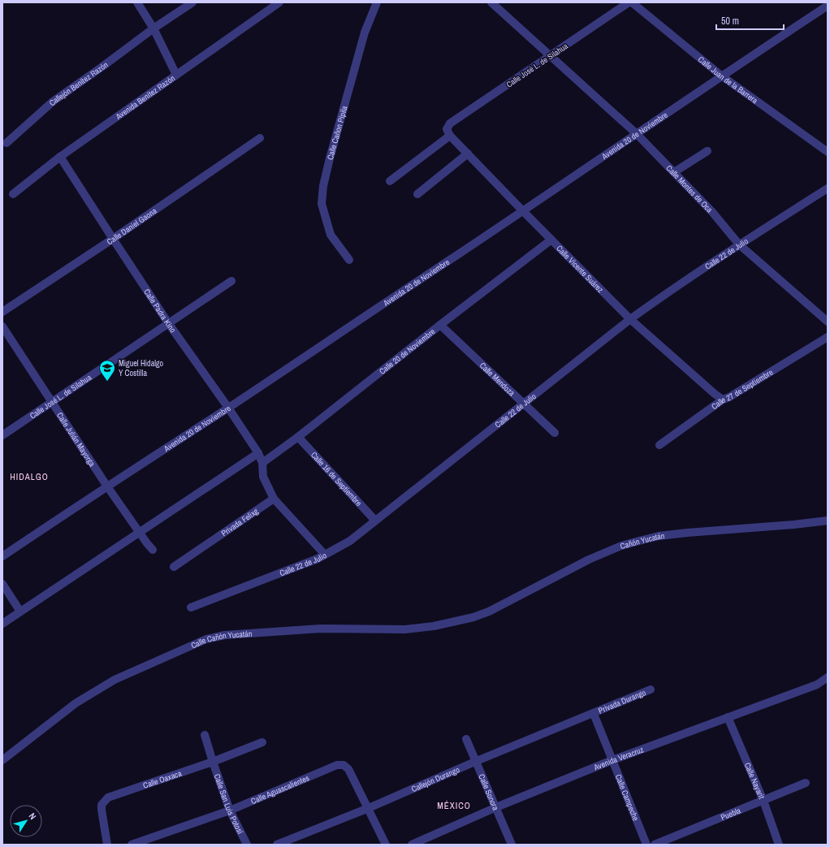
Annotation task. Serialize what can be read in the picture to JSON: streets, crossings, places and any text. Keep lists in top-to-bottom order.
{
  "streets": {
    "street": [
      "Calle José L. de Silahua",
      "Calle Juan de la Barrera",
      "Callejón Benítez Razón",
      "Avenida Benítez Razón",
      "Calle Cañon Pípila",
      "Avenida 20 de Noviembre",
      "Calle Montes de Oca",
      "Calle Daniel Gaona",
      "Calle 22 de Julio",
      "Calle Vicente Suárez",
      "Calle Padra Kino",
      "Calle 20 de Noviembre",
      "Calle Mendoza",
      "Calle 27 de Septiembre",
      "Calle Julián Mayorga",
      "Calle 16 de Septiembre",
      "Privada Felixg",
      "Cañón Yucatán",
      "Calle Cañón Yucatán",
      "Privada Durango",
      "Avenida Veracruz",
      "Callejón Durango",
      "Calle Oaxaca",
      "Calle Nayarit",
      "Calle Aguascalientes",
      "Calle Sonora",
      "Calle Campeche",
      "Calle San Luis Potosí",
      "Puebla"
    ]
  },
  "crossings": [
    ["Calle José L. de Silahua", "Calle Montes de Oca"],
    ["Calle José L. de Silahua", "Calle Vicente Suárez"],
    ["Calle José L. de Silahua", "Calle Padra Kino"],
    ["Calle José L. de Silahua", "Calle Julián Mayorga"],
    ["Calle Juan de la Barrera", "Avenida 20 de Noviembre"],
    ["Avenida Benítez Razón", "Calle Padra Kino"],
    ["Avenida 20 de Noviembre", "Calle Montes de Oca"],
    ["Avenida 20 de Noviembre", "Calle Vicente Suárez"],
    ["Avenida 20 de Noviembre", "Calle Padra Kino"],
    ["Avenida 20 de Noviembre", "Calle Julián Mayorga"],
    ["Calle Montes de Oca", "Calle 22 de Julio"],
    ["Calle Daniel Gaona", "Calle Padra Kino"],
    ["Calle 22 de Julio", "Calle Vicente Suárez"],
    ["Calle 22 de Julio", "Calle Mendoza"],
    ["Calle 22 de Julio", "Calle 16 de Septiembre"],
    ["Calle Vicente Suárez", "Calle 20 de Noviembre"],
    ["Calle Vicente Suárez", "Calle 27 de Septiembre"],
    ["Calle Padra Kino", "Calle 20 de Noviembre"],
    ["Calle 20 de Noviembre", "Calle Mendoza"],
    ["Calle 20 de Noviembre", "Calle 16 de Septiembre"],
    ["Cañón Yucatán", "Calle Cañón Yucatán"],
    ["Privada Durango", "Callejón Durango"],
    ["Privada Durango", "Calle Campeche"],
    ["Avenida Veracruz", "Calle Nayarit"],
    ["Avenida Veracruz", "Calle Sonora"],
    ["Avenida Veracruz", "Calle Campeche"],
    ["Callejón Durango", "Calle Aguascalientes"],
    ["Callejón Durango", "Calle Sonora"],
    ["Callejón Durango", "Calle Campeche"],
    ["Calle Oaxaca", "Calle San Luis Potosí"],
    ["Calle Nayarit", "Puebla"],
    ["Calle Aguascalientes", "Calle San Luis Potosí"]
  ],
  "districts": ["HIDALGO", "MÉXICO"],
  "places": {
    "school or university": ["Miguel Hidalgo Y Costilla"]
  },
  "scale_bar": "50 m",
  "north": "top right"
}
